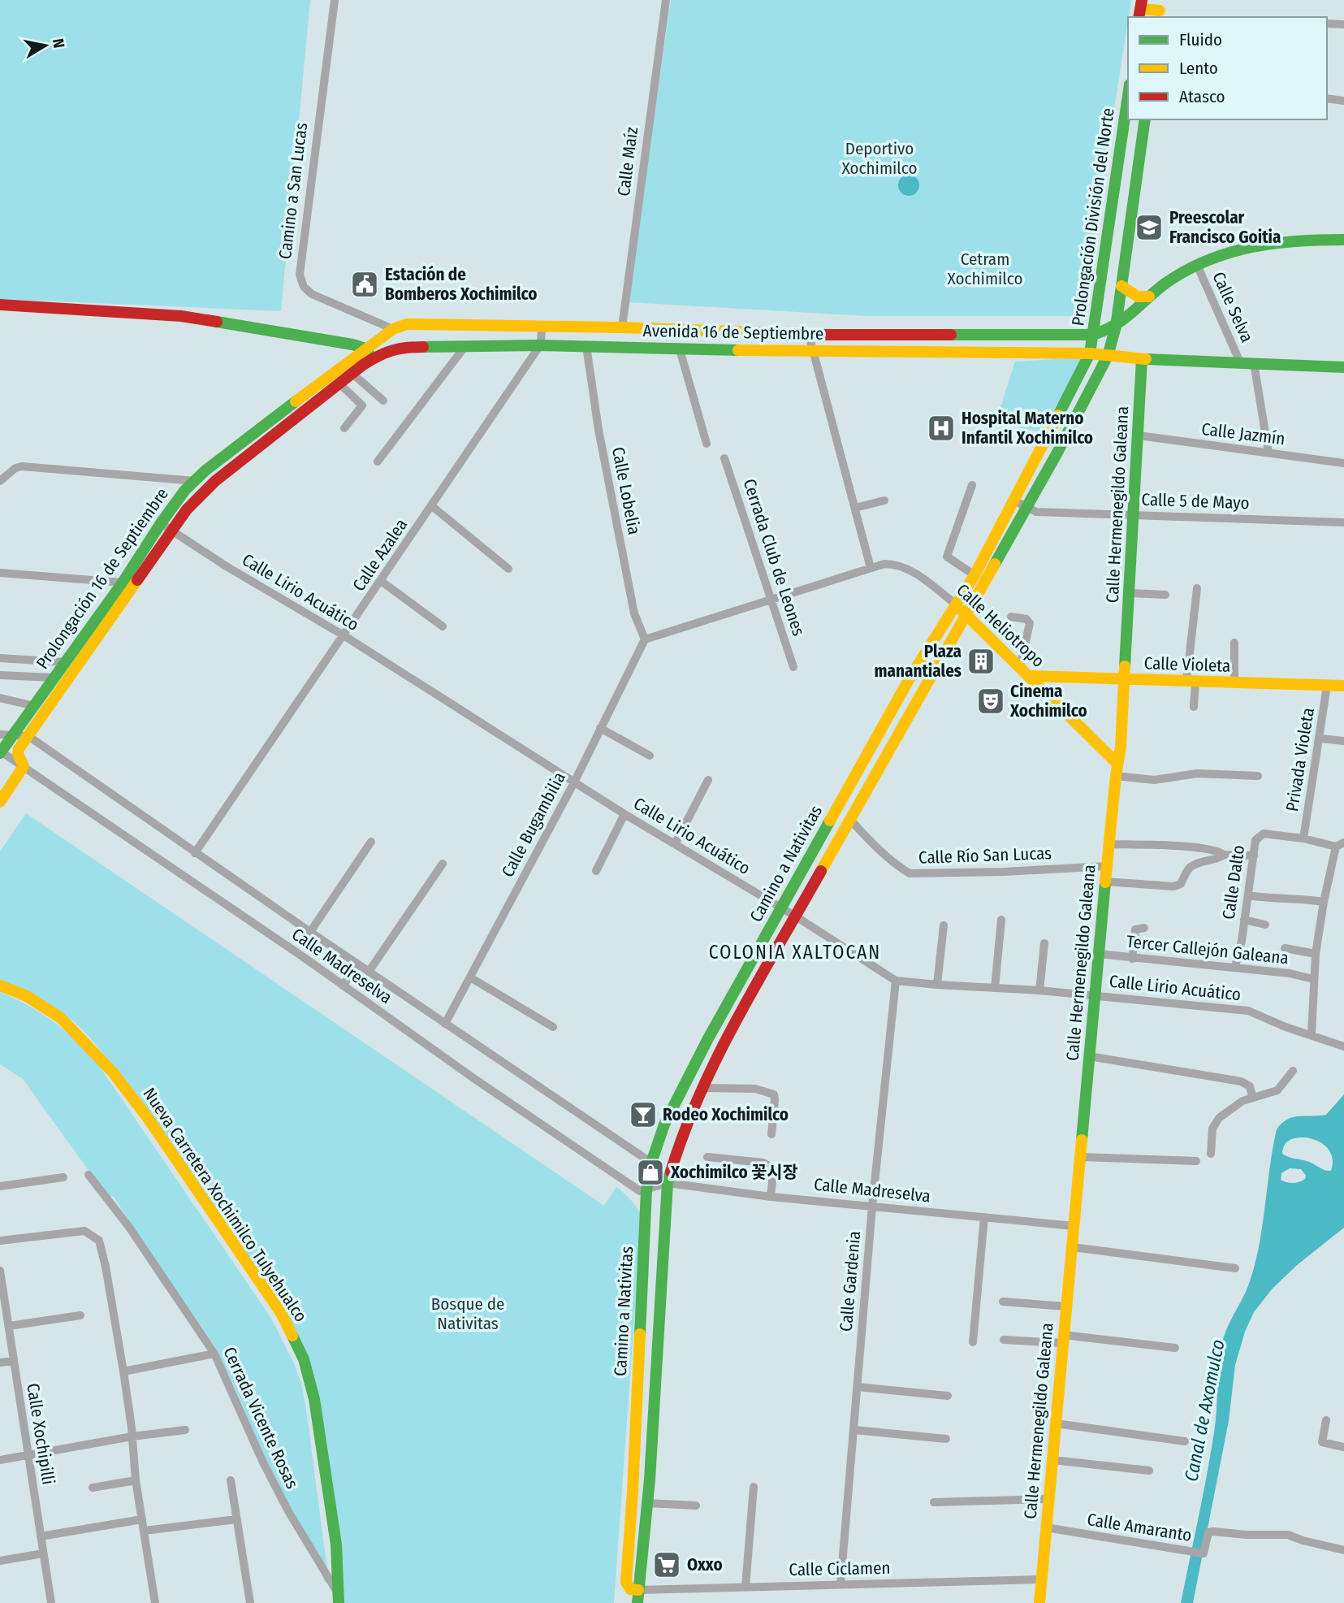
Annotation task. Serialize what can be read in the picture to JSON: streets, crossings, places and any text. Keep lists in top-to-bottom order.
{
  "streets": {
    "main road": [
      "Prolongación División del Norte",
      "Avenida 16 de Septiembre",
      "Calle Hermenegildo Galeana",
      "Prolongación 16 de Septiembre",
      "Calle Heliotropo",
      "Calle Violeta",
      "Camino a Nativitas",
      "Nueva Carretera Xochimilco Tulyehualco"
    ],
    "street": [
      "Calle Maíz",
      "Camino a San Lucas",
      "Calle Selva",
      "Calle Jazmín",
      "Calle Lobelia",
      "Calle 5 de Mayo",
      "Calle Azalea",
      "Cerrada Club de Leones",
      "Calle Lirio Acuático",
      "Privada Violeta",
      "Calle Bugambilia",
      "Calle Río San Lucas",
      "Calle Dalto",
      "Tercer Callejón Galeana",
      "Calle Madreselva",
      "Calle Gardenia",
      "Cerrada Vicente Rosas",
      "Calle Xochipilli",
      "Calle Amaranto",
      "Calle Ciclamen"
    ]
  },
  "crossings": [
    ["Calle Maíz", "Avenida 16 de Septiembre"],
    ["Camino a San Lucas", "Avenida 16 de Septiembre"],
    ["Prolongación División del Norte", "Avenida 16 de Septiembre"],
    ["Prolongación División del Norte", "Camino a Nativitas"],
    ["Calle Selva", "Calle Jazmín"],
    ["Avenida 16 de Septiembre", "Calle Lobelia"],
    ["Avenida 16 de Septiembre", "Calle Azalea"],
    ["Avenida 16 de Septiembre", "Prolongación 16 de Septiembre"],
    ["Avenida 16 de Septiembre", "Camino a Nativitas"],
    ["Calle Jazmín", "Calle Hermenegildo Galeana"],
    ["Calle Lobelia", "Calle Heliotropo"],
    ["Calle Lobelia", "Calle Bugambilia"],
    ["Calle 5 de Mayo", "Calle Hermenegildo Galeana"],
    ["Calle 5 de Mayo", "Camino a Nativitas"],
    ["Calle Hermenegildo Galeana", "Calle Lirio Acuático"],
    ["Calle Hermenegildo Galeana", "Calle Heliotropo"],
    ["Calle Hermenegildo Galeana", "Calle Violeta"],
    ["Calle Hermenegildo Galeana", "Calle Río San Lucas"],
    ["Calle Hermenegildo Galeana", "Tercer Callejón Galeana"],
    ["Calle Hermenegildo Galeana", "Calle Madreselva"],
    ["Calle Hermenegildo Galeana", "Calle Amaranto"],
    ["Calle Hermenegildo Galeana", "Calle Ciclamen"],
    ["Calle Azalea", "Calle Lirio Acuático"],
    ["Calle Azalea", "Calle Madreselva"],
    ["Cerrada Club de Leones", "Calle Heliotropo"],
    ["Prolongación 16 de Septiembre", "Calle Lirio Acuático"],
    ["Prolongación 16 de Septiembre", "Calle Madreselva"],
    ["Calle Lirio Acuático", "Calle Bugambilia"],
    ["Calle Lirio Acuático", "Camino a Nativitas"],
    ["Calle Lirio Acuático", "Calle Gardenia"],
    ["Calle Heliotropo", "Calle Violeta"],
    ["Calle Heliotropo", "Calle Bugambilia"],
    ["Calle Heliotropo", "Camino a Nativitas"],
    ["Calle Violeta", "Privada Violeta"],
    ["Privada Violeta", "Calle Dalto"],
    ["Calle Bugambilia", "Calle Madreselva"],
    ["Calle Río San Lucas", "Camino a Nativitas"],
    ["Camino a Nativitas", "Calle Madreselva"],
    ["Camino a Nativitas", "Calle Ciclamen"],
    ["Calle Dalto", "Tercer Callejón Galeana"],
    ["Calle Madreselva", "Calle Gardenia"],
    ["Nueva Carretera Xochimilco Tulyehualco", "Cerrada Vicente Rosas"],
    ["Calle Gardenia", "Calle Ciclamen"]
  ],
  "districts": ["COLONIA XALTOCAN"],
  "water": ["Canal de Axomulco"],
  "parks": ["Deportivo Xochimilco", "Cetram Xochimilco", "Bosque de Nativitas"],
  "places": {
    "school or university": ["Preescolar Francisco Goitia"],
    "public building": ["Estación de Bomberos Xochimilco"],
    "hospital": ["Hospital Materno Infantil Xochimilco"],
    "building": ["Plaza manantiales"],
    "theatre": ["Cinema Xochimilco"],
    "bar": ["Rodeo Xochimilco"],
    "shop": ["Xochimilco 꽃시장"],
    "supermarket": ["Oxxo"]
  },
  "legend": ["Fluido", "Lento", "Atasco"],
  "north": "right"
}
